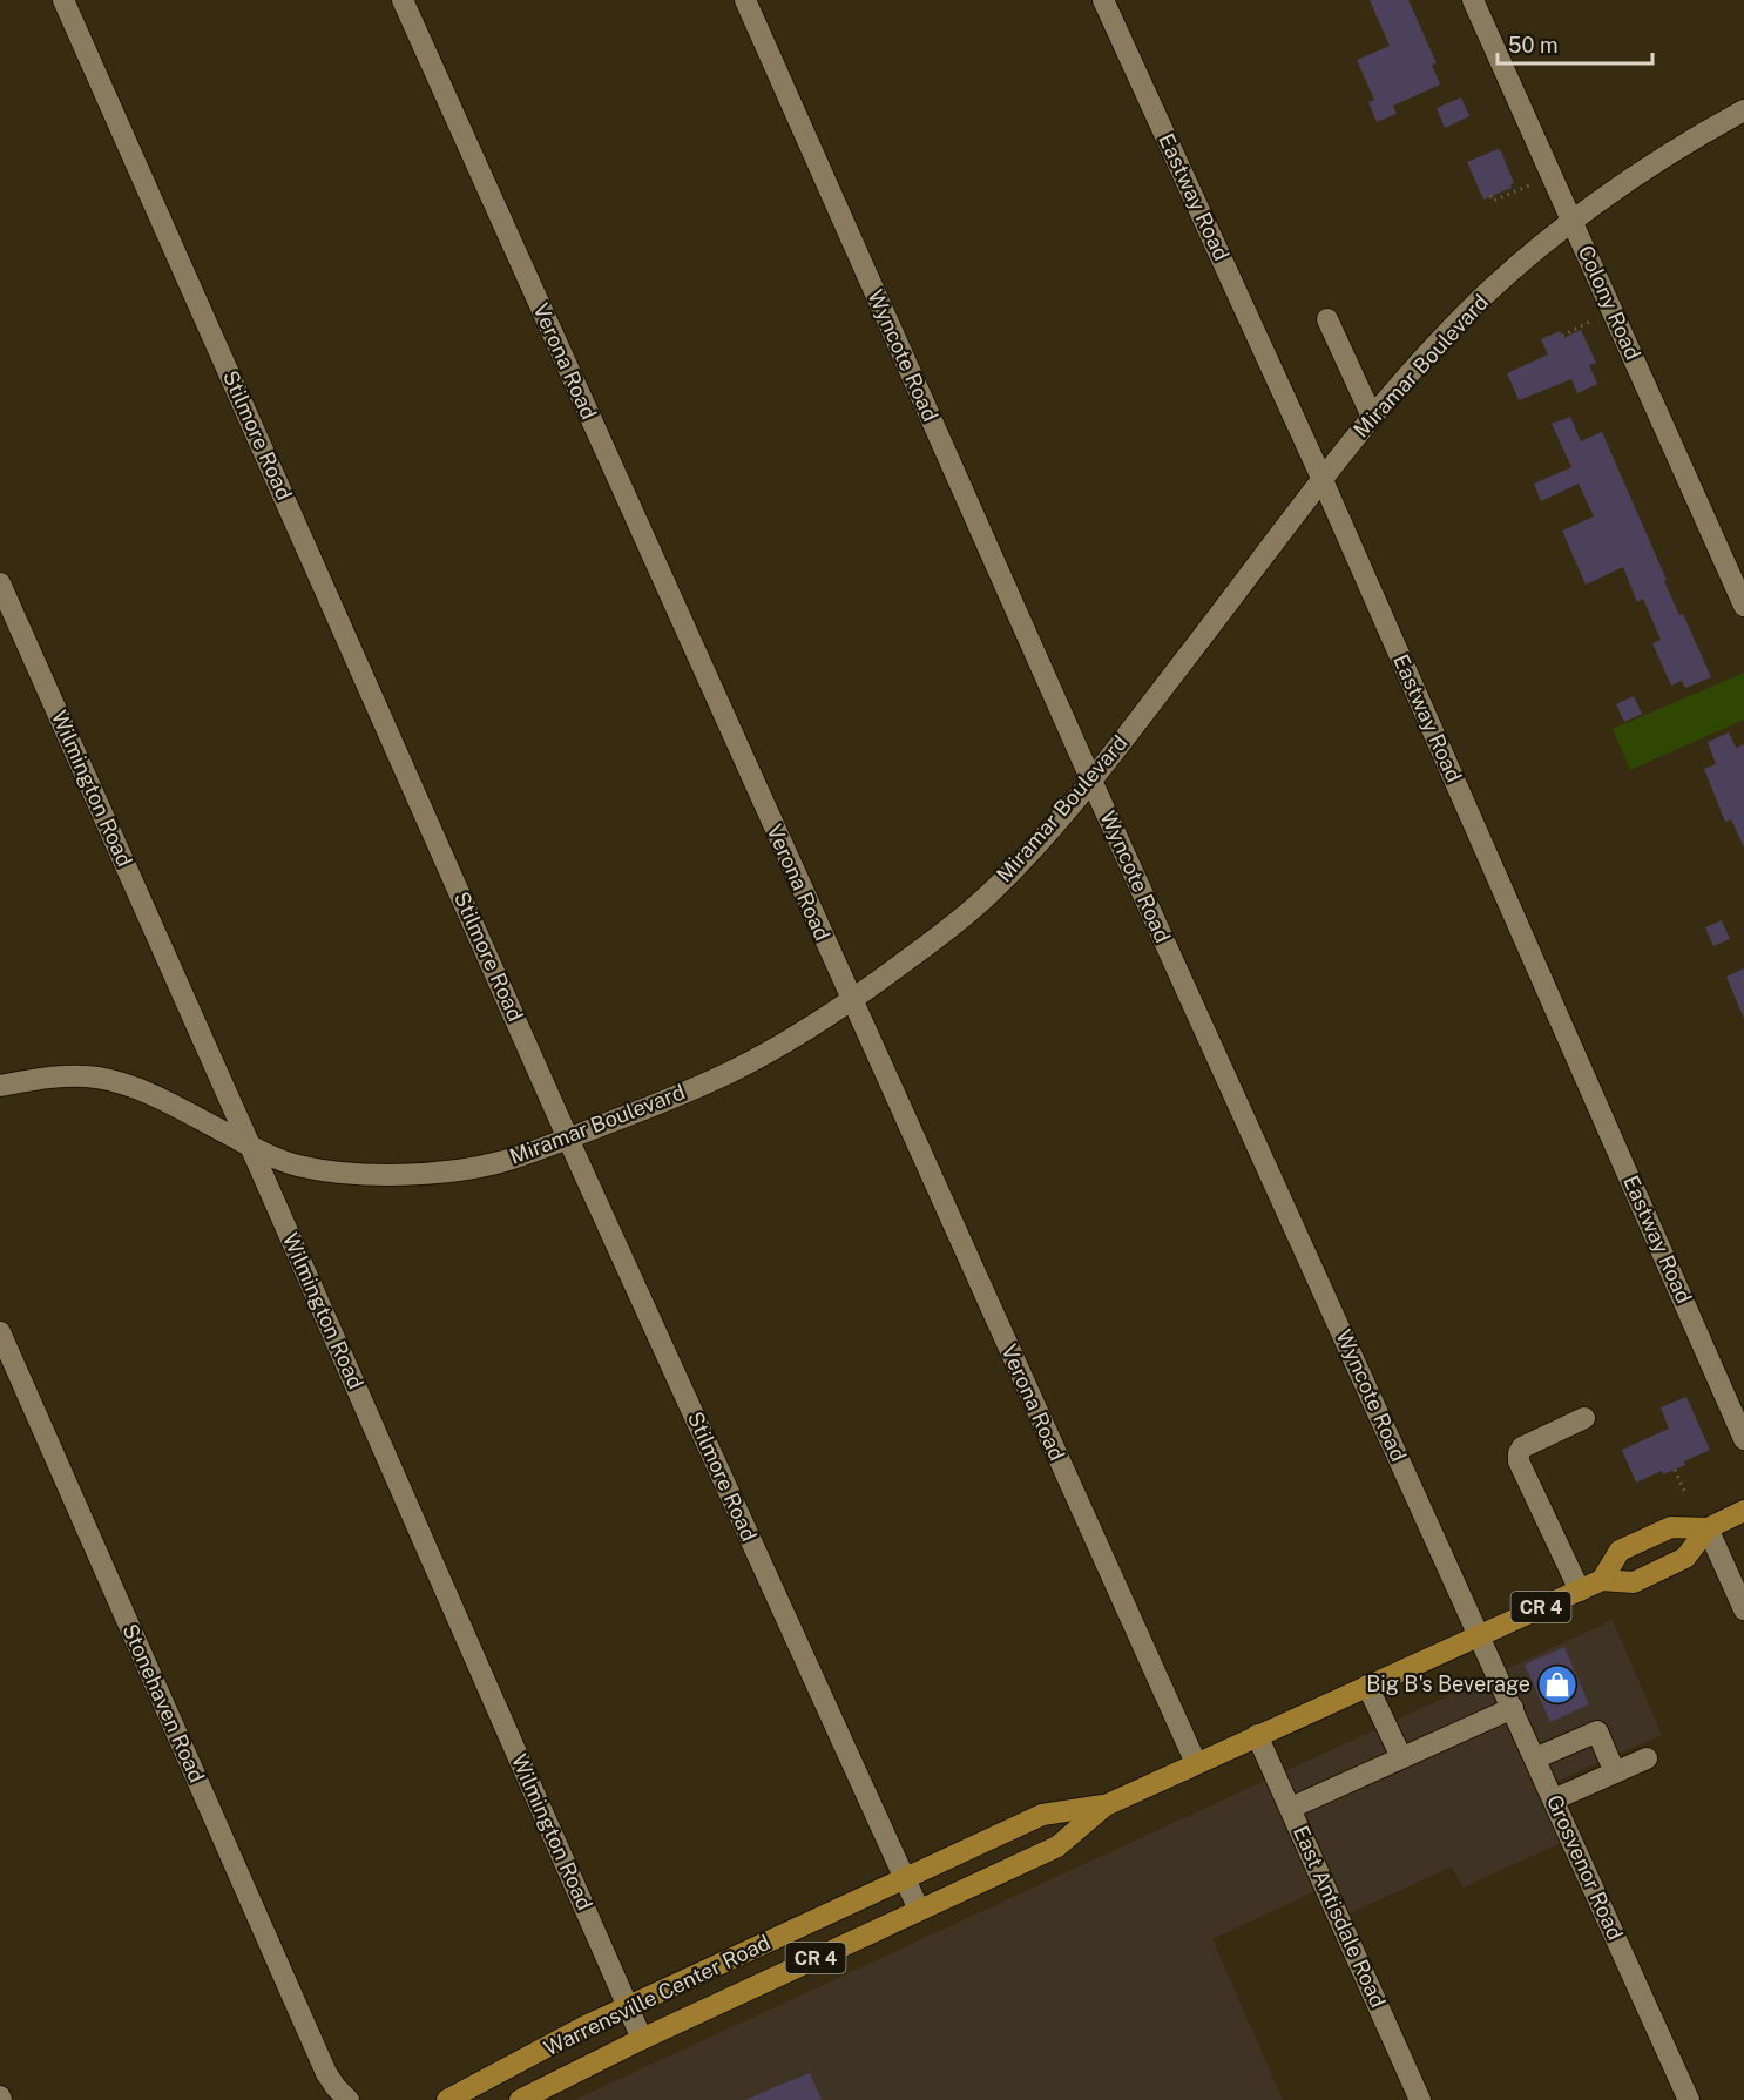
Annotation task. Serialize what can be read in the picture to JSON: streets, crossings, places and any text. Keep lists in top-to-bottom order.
{
  "streets": {
    "main road": ["CR 4", "Warrensville Center Road"],
    "street": [
      "Eastway Road",
      "Colony Road",
      "Wyncote Road",
      "Verona Road",
      "Miramar Boulevard",
      "Stilmore Road",
      "Wilmington Road",
      "Stonehaven Road",
      "Grosvenor Road",
      "East Antisdale Road"
    ]
  },
  "crossings": [
    ["Eastway Road", "Miramar Boulevard"],
    ["Colony Road", "Miramar Boulevard"],
    ["Wyncote Road", "Miramar Boulevard"],
    ["Wyncote Road", "Grosvenor Road"],
    ["Wyncote Road", "Warrensville Center Road"],
    ["Verona Road", "Miramar Boulevard"],
    ["Verona Road", "Warrensville Center Road"],
    ["Miramar Boulevard", "Stilmore Road"],
    ["Miramar Boulevard", "Wilmington Road"],
    ["Stilmore Road", "Warrensville Center Road"],
    ["Wilmington Road", "Warrensville Center Road"],
    ["Grosvenor Road", "Warrensville Center Road"],
    ["East Antisdale Road", "Warrensville Center Road"]
  ],
  "places": {
    "shop": ["Big B's Beverage"]
  },
  "scale_bar": "50 m"
}
